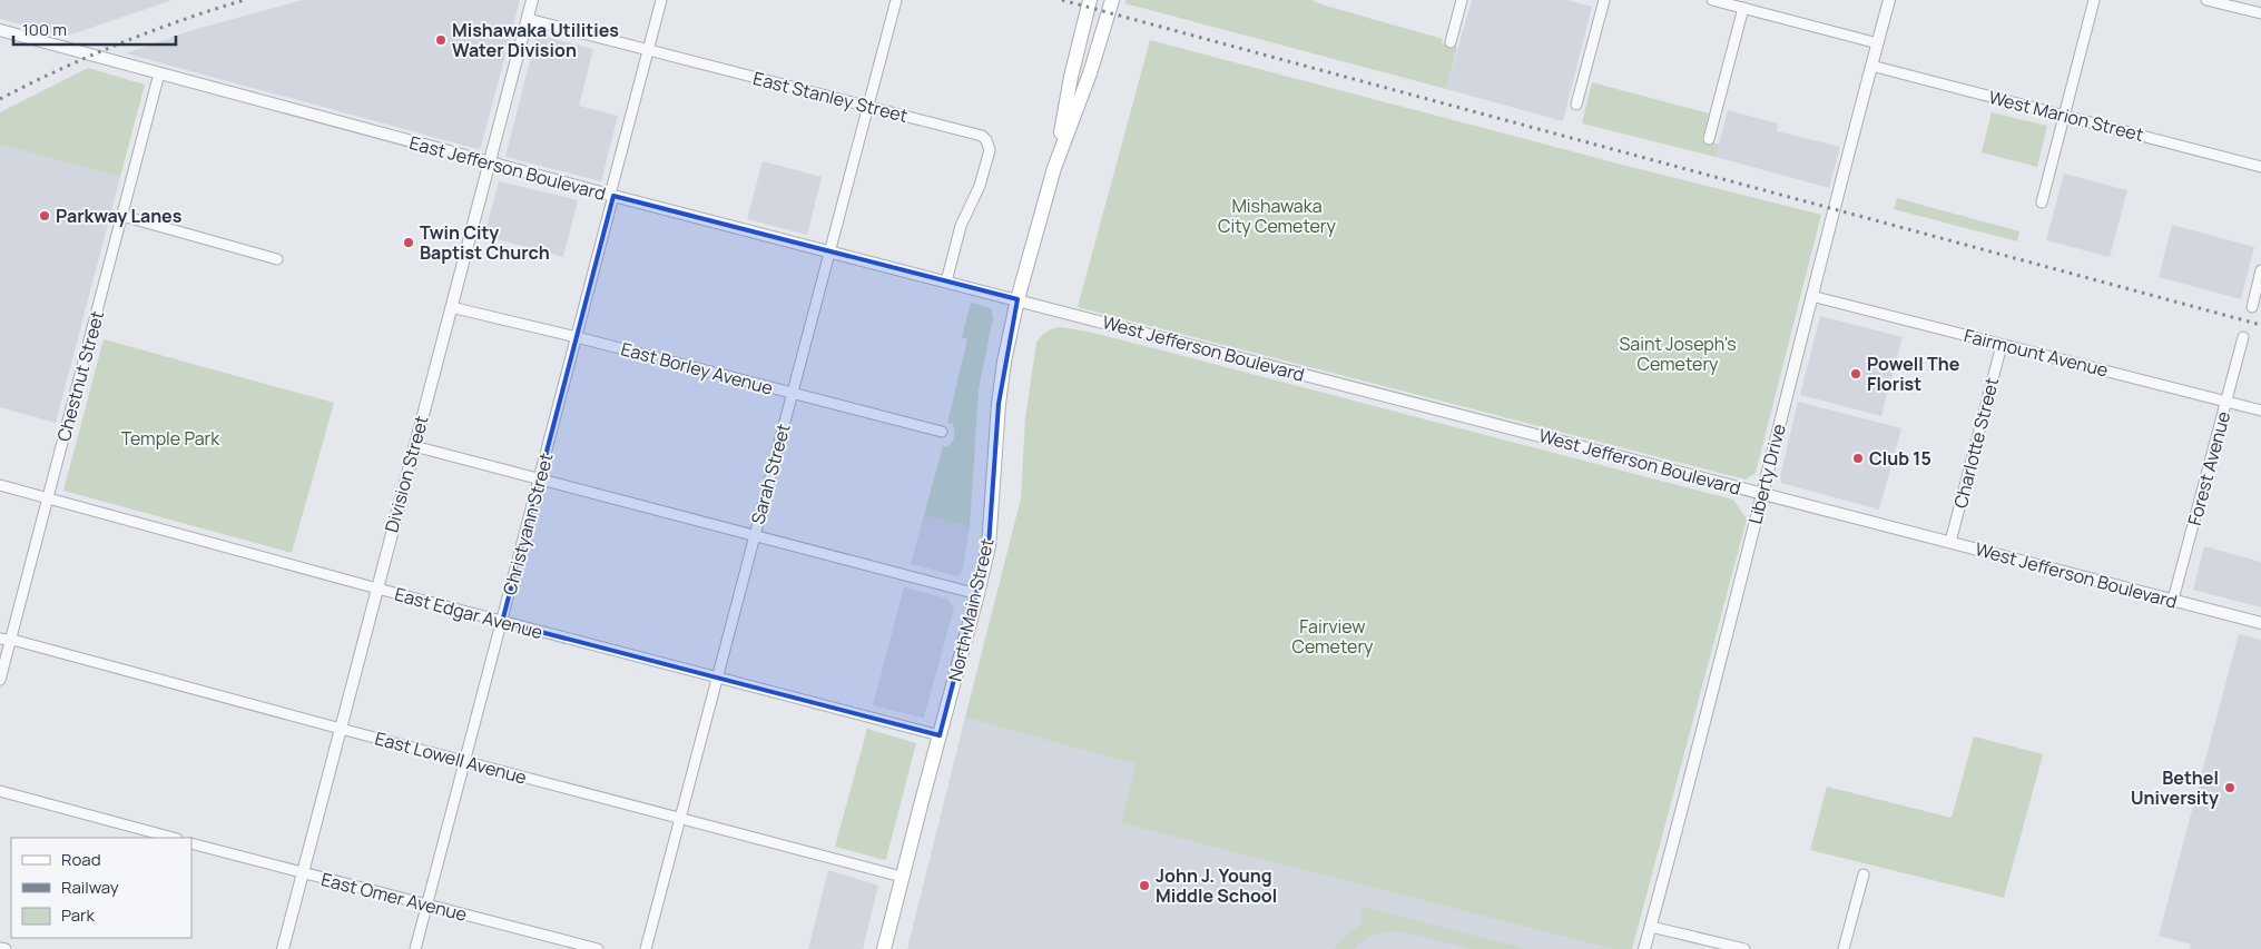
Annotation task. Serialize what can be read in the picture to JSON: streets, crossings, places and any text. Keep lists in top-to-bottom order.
{
  "streets": {
    "main road": ["North Main Street"],
    "street": [
      "East Stanley Street",
      "West Marion Street",
      "East Jefferson Boulevard",
      "West Jefferson Boulevard",
      "Fairmount Avenue",
      "East Borley Avenue",
      "Chestnut Street",
      "Charlotte Street",
      "Forest Avenue",
      "Division Street",
      "Sarah Street",
      "Liberty Drive",
      "Christyann Street",
      "East Edgar Avenue",
      "East Lowell Avenue",
      "East Omer Avenue"
    ]
  },
  "crossings": [
    ["East Stanley Street", "East Jefferson Boulevard"],
    ["East Stanley Street", "Division Street"],
    ["East Stanley Street", "Sarah Street"],
    ["East Stanley Street", "Christyann Street"],
    ["West Marion Street", "Liberty Drive"],
    ["East Jefferson Boulevard", "West Jefferson Boulevard"],
    ["East Jefferson Boulevard", "Chestnut Street"],
    ["East Jefferson Boulevard", "Division Street"],
    ["East Jefferson Boulevard", "Sarah Street"],
    ["East Jefferson Boulevard", "Christyann Street"],
    ["East Jefferson Boulevard", "North Main Street"],
    ["West Jefferson Boulevard", "Charlotte Street"],
    ["West Jefferson Boulevard", "Forest Avenue"],
    ["West Jefferson Boulevard", "Liberty Drive"],
    ["West Jefferson Boulevard", "North Main Street"],
    ["Fairmount Avenue", "Charlotte Street"],
    ["Fairmount Avenue", "Forest Avenue"],
    ["Fairmount Avenue", "Liberty Drive"],
    ["East Borley Avenue", "Division Street"],
    ["East Borley Avenue", "Sarah Street"],
    ["East Borley Avenue", "Christyann Street"],
    ["Chestnut Street", "East Edgar Avenue"],
    ["Chestnut Street", "East Lowell Avenue"],
    ["Division Street", "East Edgar Avenue"],
    ["Division Street", "East Lowell Avenue"],
    ["Division Street", "East Omer Avenue"],
    ["Sarah Street", "East Edgar Avenue"],
    ["Sarah Street", "East Lowell Avenue"],
    ["Christyann Street", "East Edgar Avenue"],
    ["Christyann Street", "East Lowell Avenue"],
    ["Christyann Street", "East Omer Avenue"],
    ["North Main Street", "East Edgar Avenue"],
    ["North Main Street", "East Lowell Avenue"]
  ],
  "parks": [
    "Mishawaka City Cemetery",
    "Saint Joseph's Cemetery",
    "Temple Park",
    "Fairview Cemetery"
  ],
  "places": [
    "Mishawaka Utilities Water Division",
    "Parkway Lanes",
    "Twin City Baptist Church",
    "Powell The Florist",
    "Club 15",
    "Bethel University",
    "John J. Young Middle School"
  ],
  "legend": ["Road", "Railway", "Park"],
  "scale_bar": "100 m"
}
